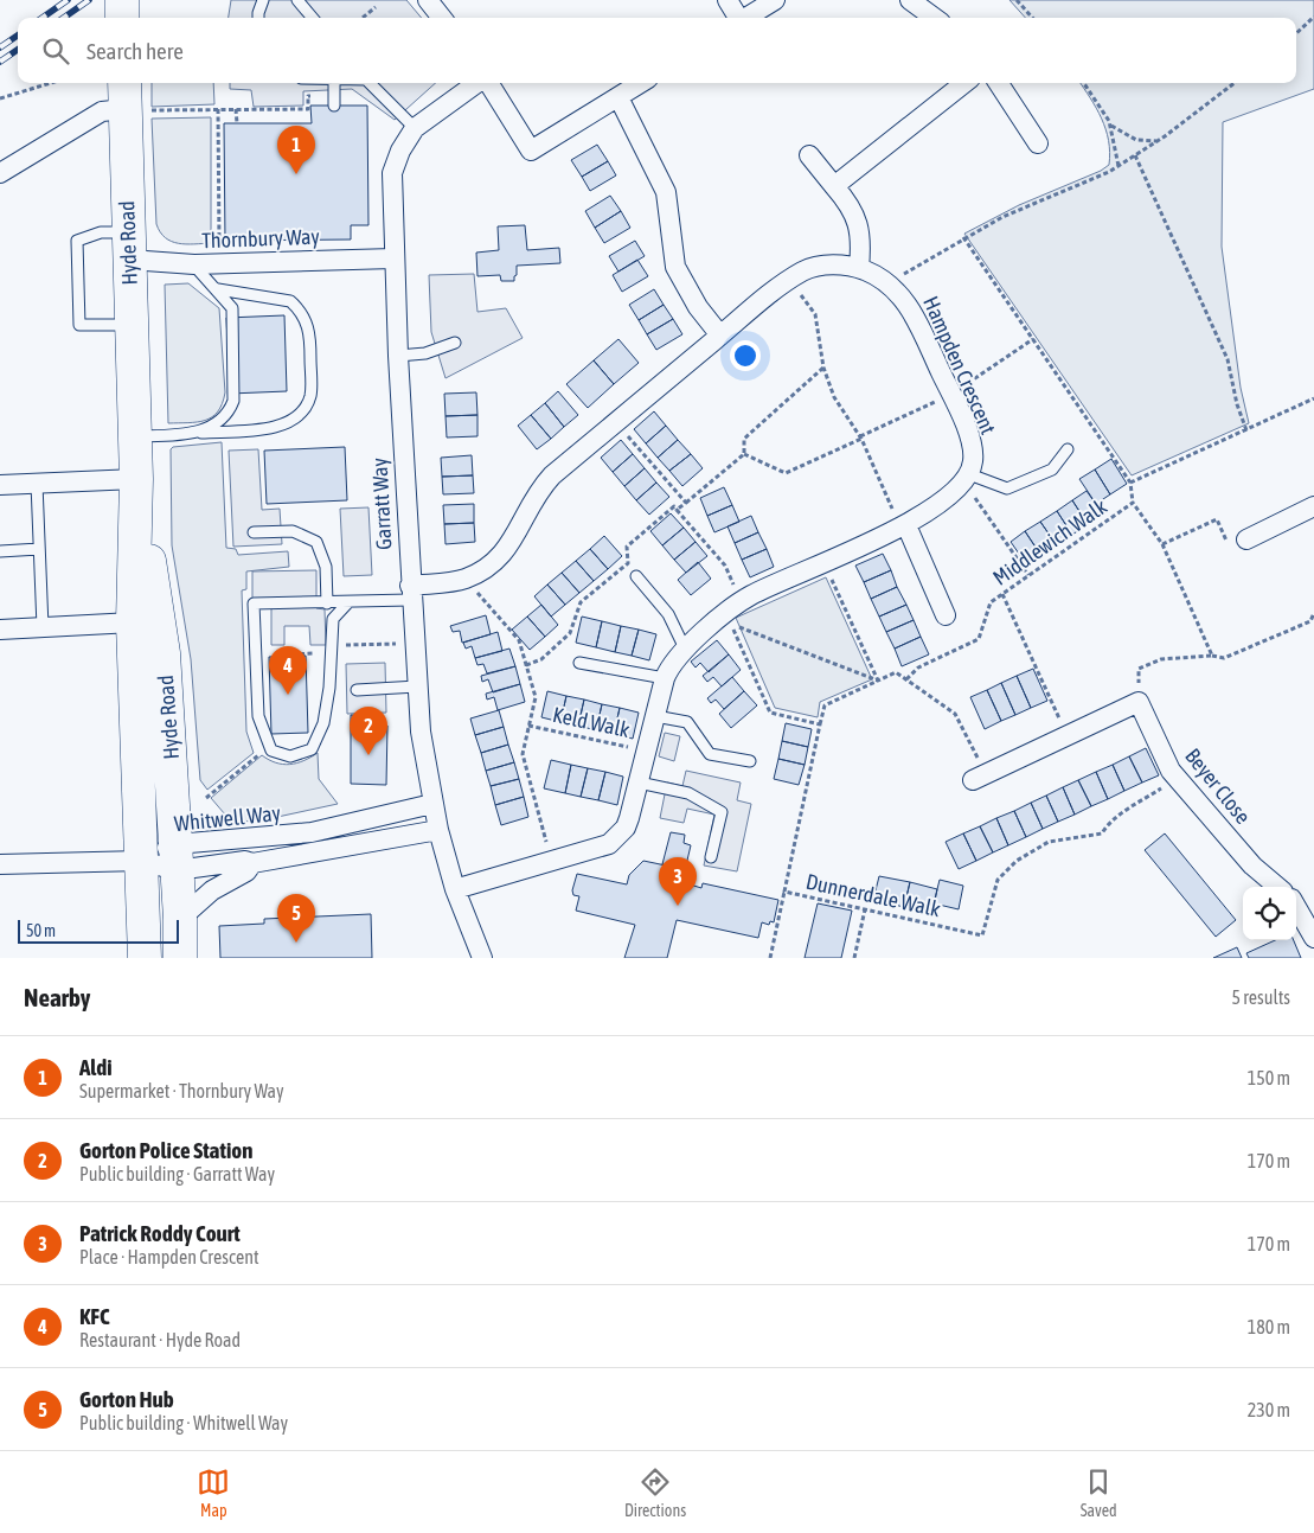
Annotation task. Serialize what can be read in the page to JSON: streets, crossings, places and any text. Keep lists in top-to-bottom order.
{
  "streets": {
    "highway": ["Hyde Road"],
    "street": [
      "Thornbury Way",
      "Hampden Crescent",
      "Garratt Way",
      "Beyer Close",
      "Whitwell Way"
    ],
    "path": ["Middlewich Walk", "Keld Walk", "Dunnerdale Walk"]
  },
  "crossings": [
    ["Thornbury Way", "Hyde Road"],
    ["Thornbury Way", "Garratt Way"],
    ["Hyde Road", "Whitwell Way"],
    ["Hampden Crescent", "Garratt Way"],
    ["Garratt Way", "Whitwell Way"],
    ["Beyer Close", "Dunnerdale Walk"]
  ],
  "scale_bar": "50 m",
  "page": {
    "search": "Search here",
    "pins": [
      "1",
      "4",
      "2",
      "3",
      "5"
    ],
    "scale": "50 m",
    "heading": ["Nearby", "5 results"],
    "list": [
      {
        "mark": "1",
        "name": "Aldi",
        "note": "Supermarket · Thornbury Way",
        "value": "150 m"
      },
      {
        "mark": "2",
        "name": "Gorton Police Station",
        "note": "Public building · Garratt Way",
        "value": "170 m"
      },
      {
        "mark": "3",
        "name": "Patrick Roddy Court",
        "note": "Place · Hampden Crescent",
        "value": "170 m"
      },
      {
        "mark": "4",
        "name": "KFC",
        "note": "Restaurant · Hyde Road",
        "value": "180 m"
      },
      {
        "mark": "5",
        "name": "Gorton Hub",
        "note": "Public building · Whitwell Way",
        "value": "230 m"
      }
    ],
    "nav": ["Map", "Directions", "Saved"]
  }
}
